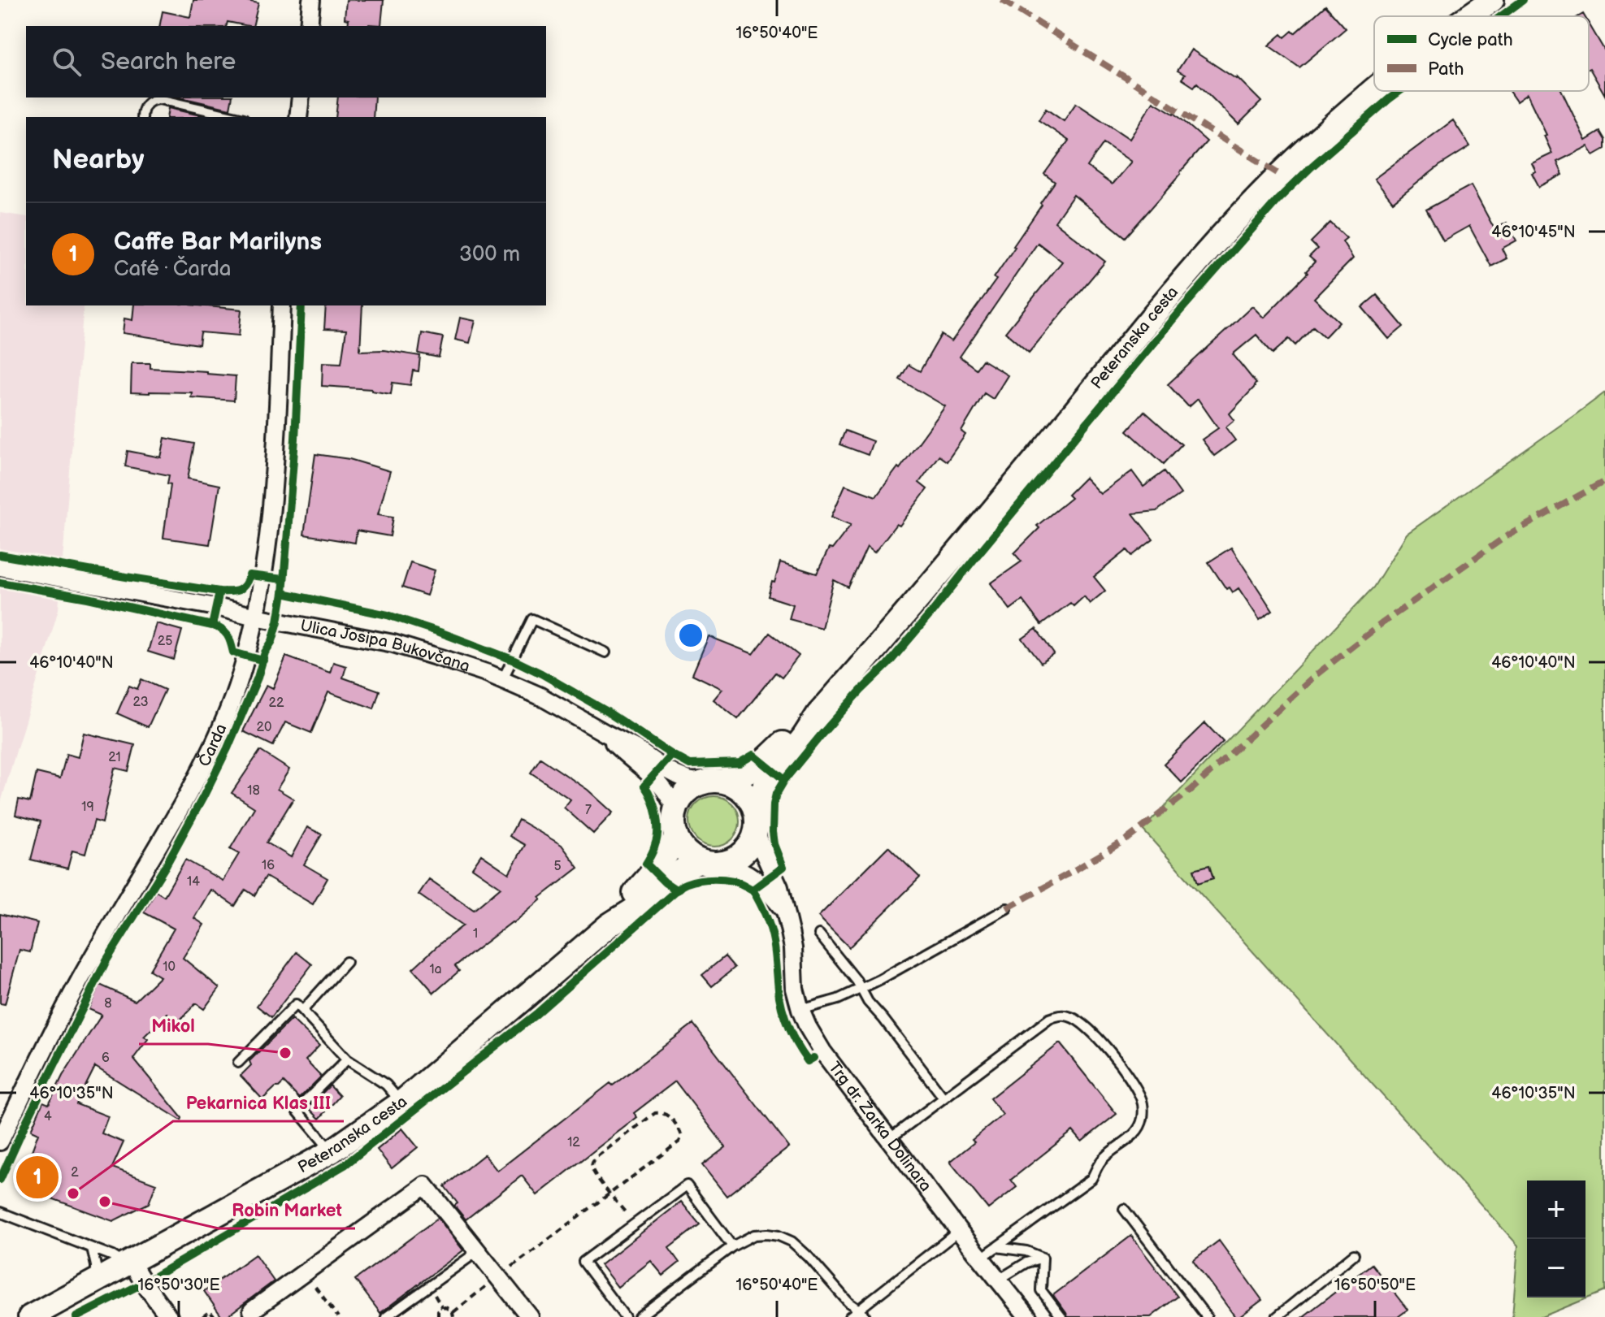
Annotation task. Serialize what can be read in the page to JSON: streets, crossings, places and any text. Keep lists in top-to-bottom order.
{
  "streets": {
    "main road": ["Peteranska cesta"],
    "street": ["Ulica Josipa Bukovčana", "Čarda", "Trg dr. Žarka Dolinara"]
  },
  "crossings": [
    ["Peteranska cesta", "Ulica Josipa Bukovčana"],
    ["Peteranska cesta", "Trg dr. Žarka Dolinara"],
    ["Ulica Josipa Bukovčana", "Čarda"],
    ["Ulica Josipa Bukovčana", "Trg dr. Žarka Dolinara"]
  ],
  "places": ["Mikol", "Pekarnica Klas III", "Robin Market"],
  "house_numbers": [
    "25",
    "23",
    "22",
    "20",
    "21",
    "18",
    "19",
    "7",
    "16",
    "5",
    "14",
    "1",
    "10",
    "1a",
    "8",
    "6",
    "4",
    "12",
    "2"
  ],
  "legend": ["Cycle path", "Path"],
  "page": {
    "search": "Search here",
    "heading": "Nearby",
    "list": [
      {
        "mark": "1",
        "name": "Caffe Bar Marilyns",
        "note": "Café · Čarda",
        "value": "300 m"
      }
    ],
    "pins": "1",
    "map_buttons": ["+", "−"]
  },
  "coordinates": [
    "16°50'40\"E",
    "46°10'45\"N",
    "46°10'40\"N",
    "46°10'35\"N",
    "16°50'30\"E",
    "16°50'50\"E"
  ]
}
